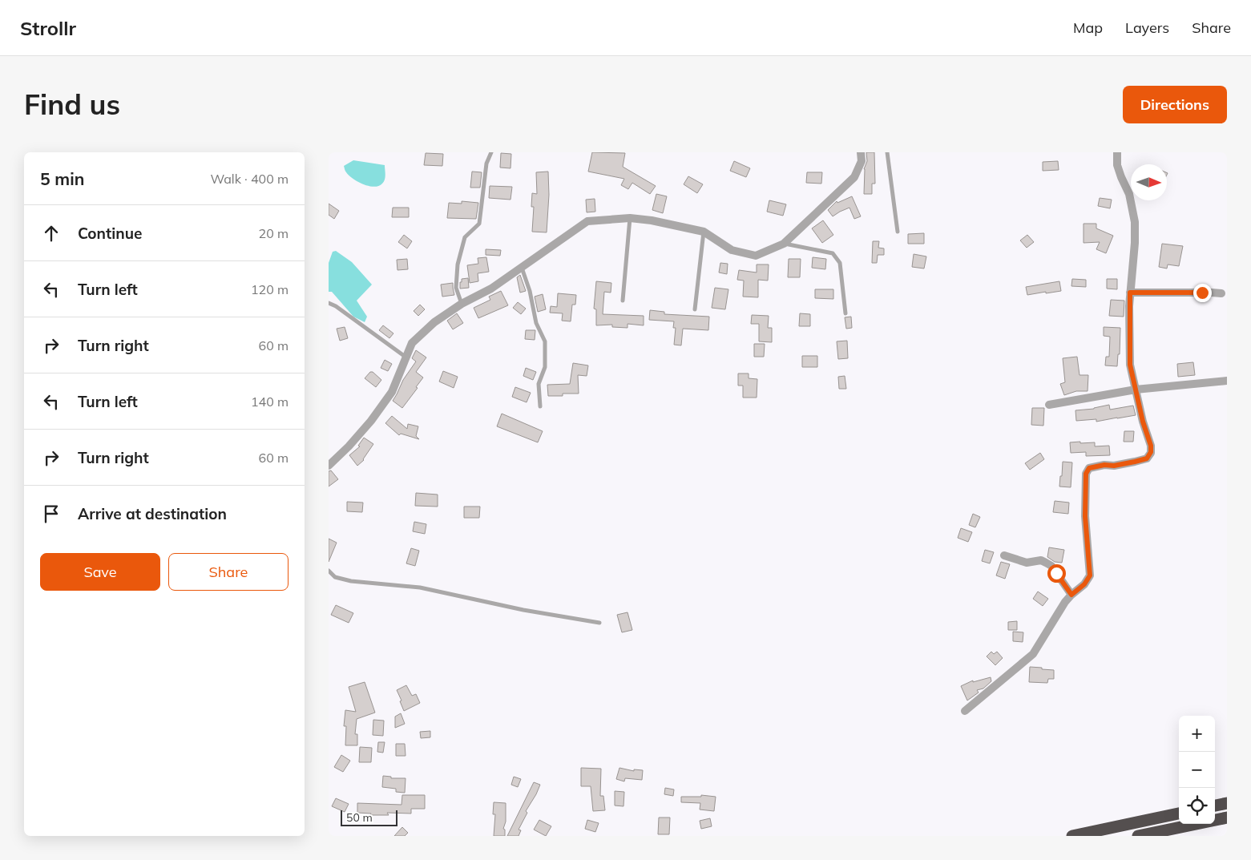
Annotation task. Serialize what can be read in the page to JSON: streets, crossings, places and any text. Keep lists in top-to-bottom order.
{
  "scale_bar": "50 m",
  "north": "right",
  "page": {
    "header": "Strollr",
    "nav": ["Map", "Layers", "Share"],
    "buttons": [
      "Directions",
      ["Save", "Share"]
    ],
    "title": "Find us",
    "heading": ["5 min", "Walk · 400 m"],
    "list": [
      ["Continue", "20 m"],
      ["Turn left", "120 m"],
      ["Turn right", "60 m"],
      ["Turn left", "140 m"],
      ["Turn right", "60 m"],
      "Arrive at destination"
    ],
    "map_buttons": ["+", "−"],
    "scale": "50 m"
  }
}
